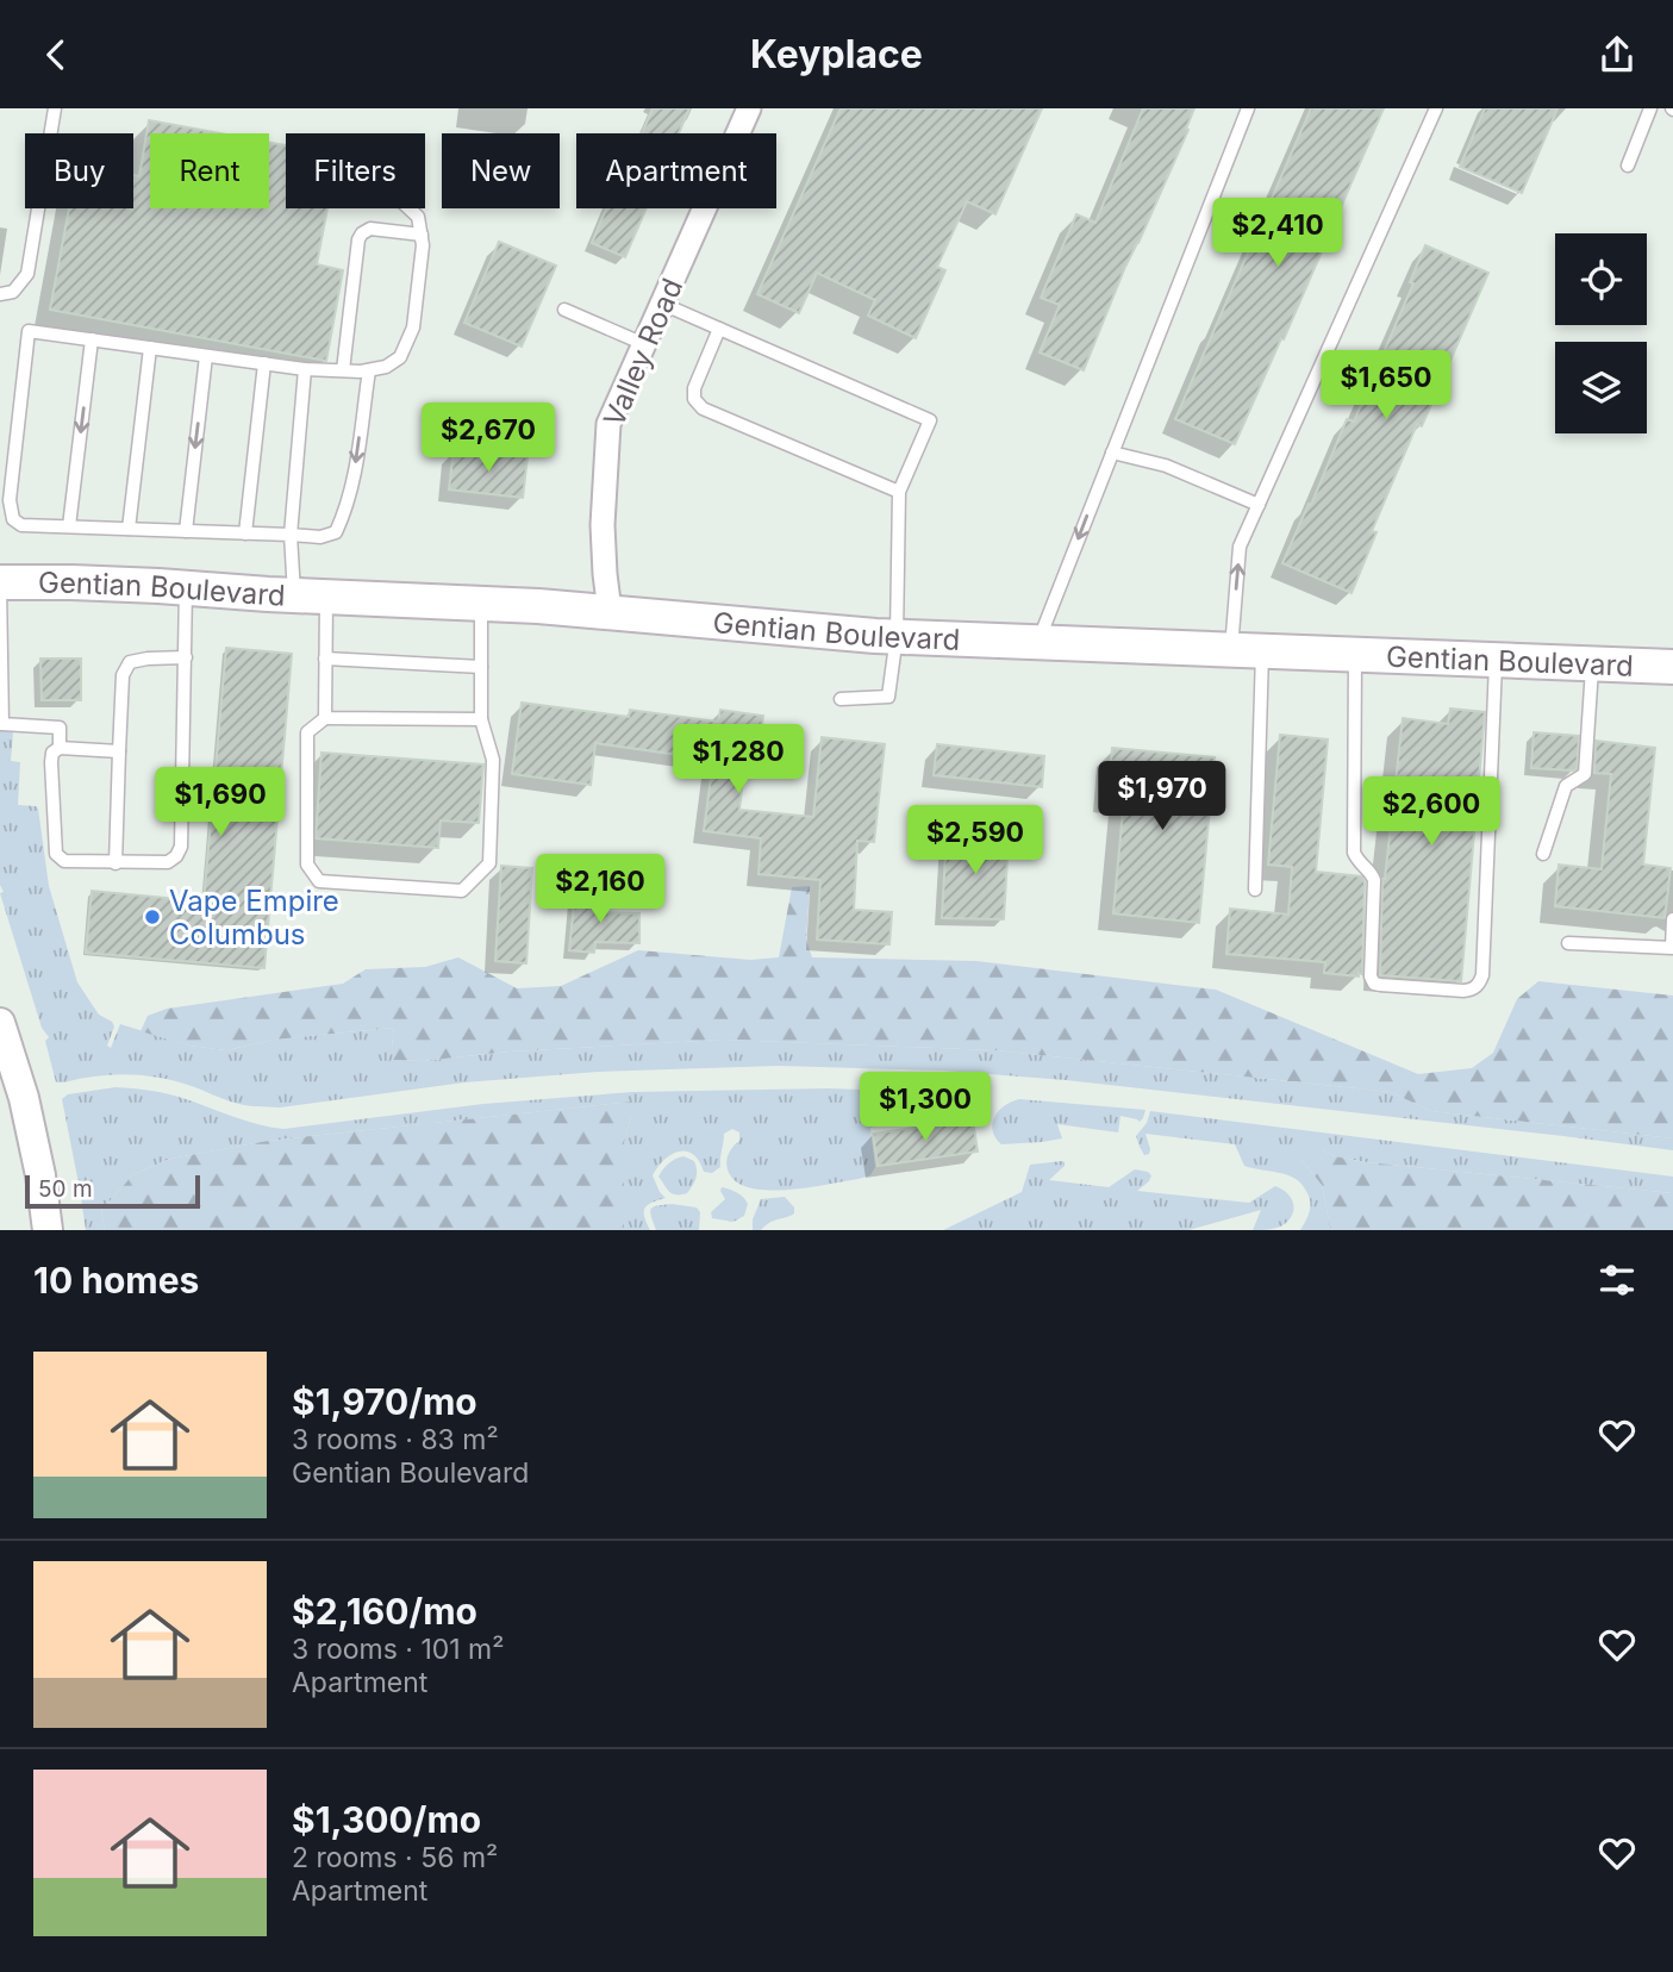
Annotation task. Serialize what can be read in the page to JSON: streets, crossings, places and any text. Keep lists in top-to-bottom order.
{
  "streets": {
    "main road": ["Gentian Boulevard"],
    "street": ["Valley Road"]
  },
  "crossings": [
    ["Valley Road", "Gentian Boulevard"]
  ],
  "places": ["Vape Empire Columbus"],
  "scale_bar": "50 m",
  "page": {
    "header": "Keyplace",
    "chip": [
      "Buy",
      "Rent",
      "Filters",
      "New",
      "Apartment"
    ],
    "price": [
      "$2,410",
      "$1,650",
      "$2,670",
      "$1,280",
      "$1,970",
      "$1,690",
      "$2,600",
      "$2,590",
      "$2,160",
      "$1,300"
    ],
    "scale": "50 m",
    "heading": "10 homes",
    "list": [
      {
        "name": "$1,970/mo",
        "note": "3 rooms · 83 m² · Gentian Boulevard"
      },
      {
        "name": "$2,160/mo",
        "note": "3 rooms · 101 m² · Apartment"
      },
      {
        "name": "$1,300/mo",
        "note": "2 rooms · 56 m² · Apartment"
      }
    ]
  }
}
